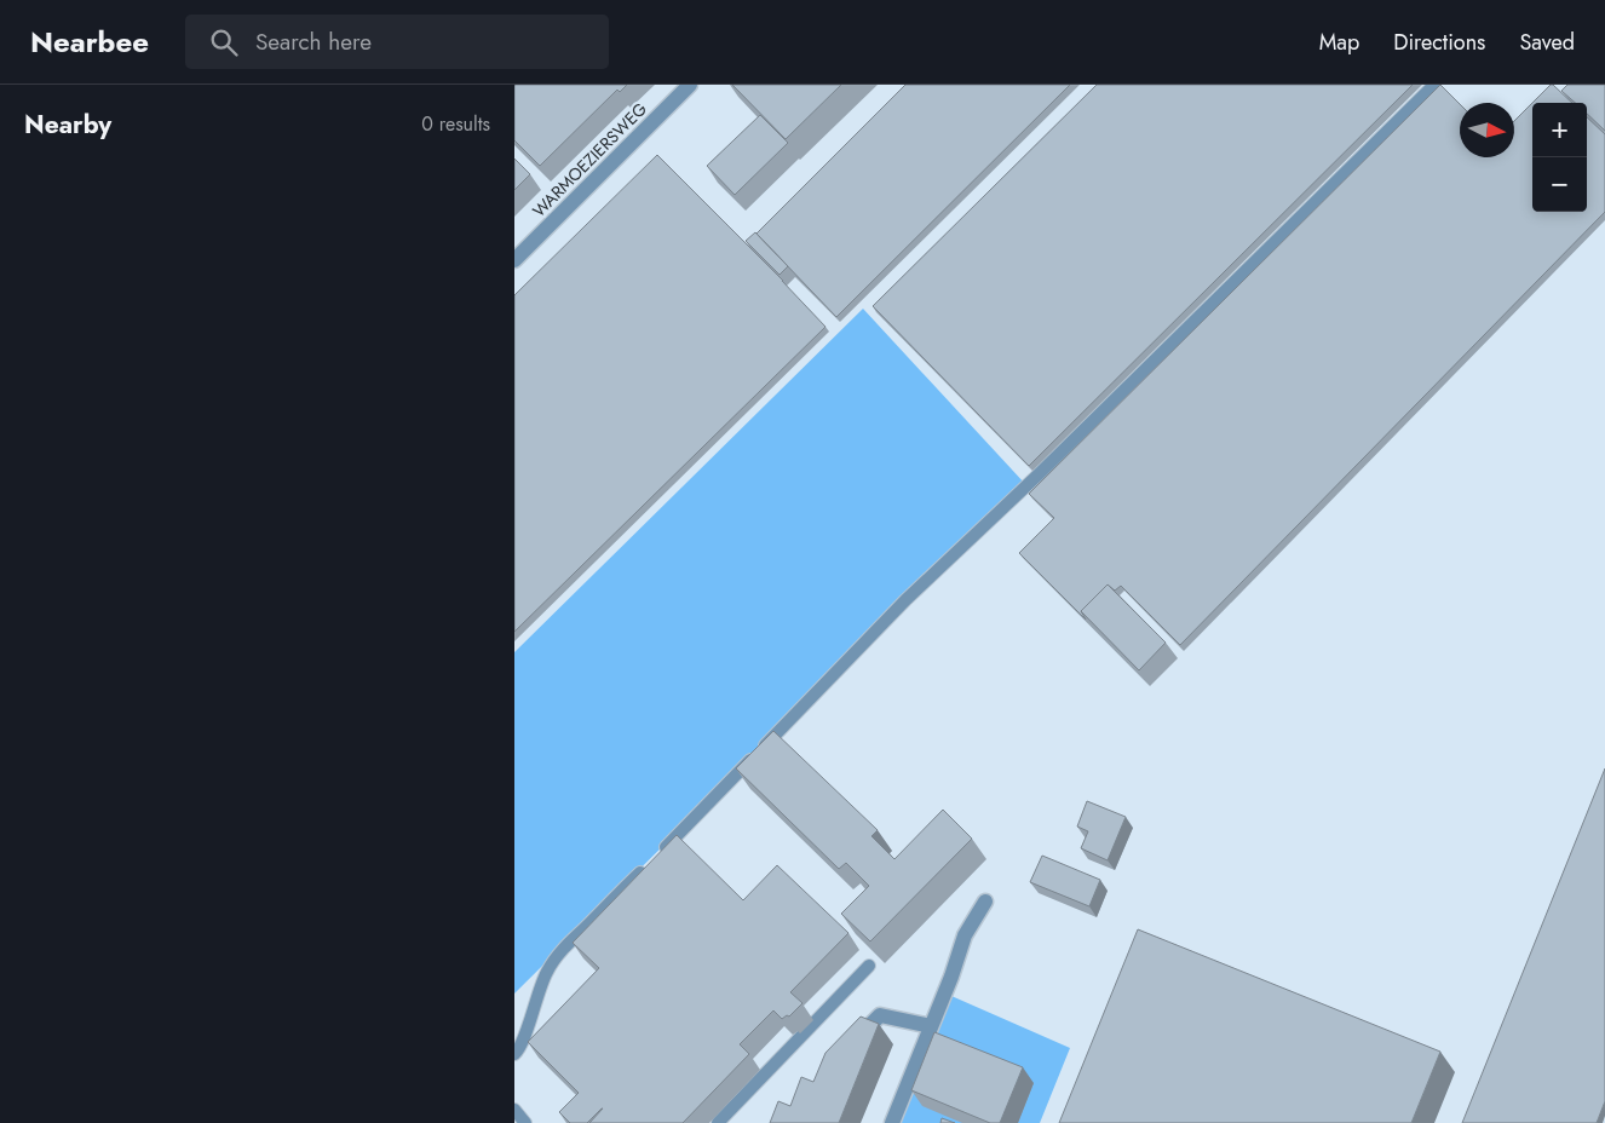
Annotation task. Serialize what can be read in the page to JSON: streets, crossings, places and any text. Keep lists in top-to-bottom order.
{
  "streets": {
    "street": ["WARMOEZIERSWEG"]
  },
  "north": "right",
  "page": {
    "header": "Nearbee",
    "search": "Search here",
    "nav": ["Map", "Directions", "Saved"],
    "heading": ["Nearby", "0 results"],
    "map_buttons": ["+", "−"]
  }
}
